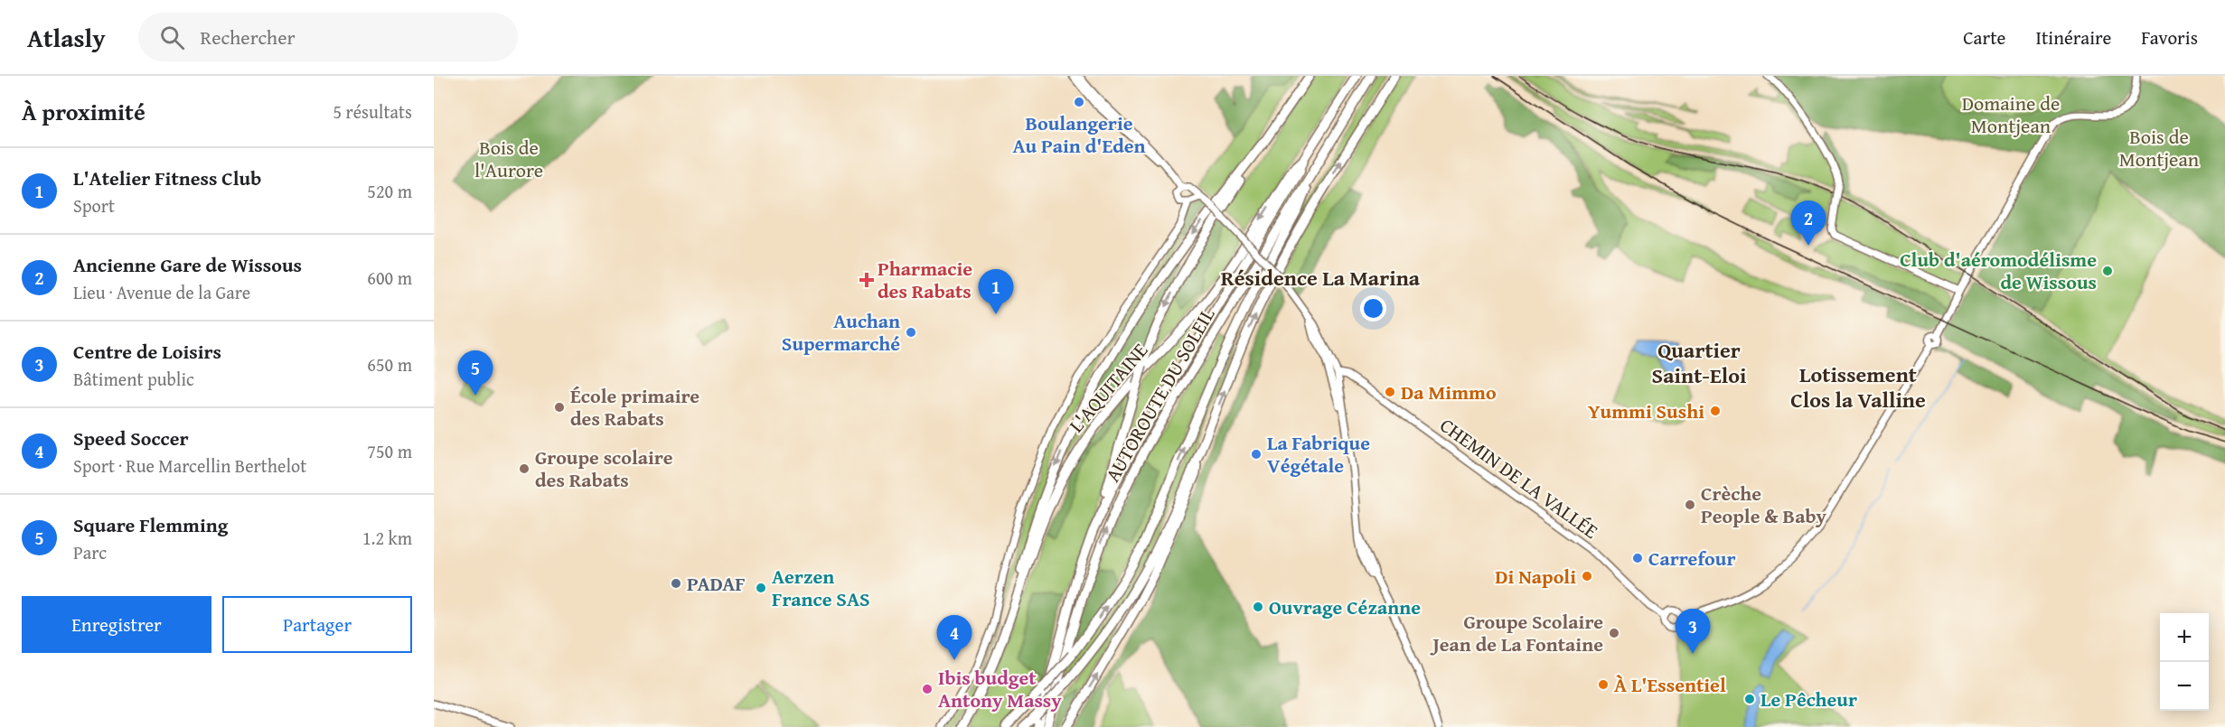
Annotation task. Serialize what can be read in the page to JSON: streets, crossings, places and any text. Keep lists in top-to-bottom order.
{
  "streets": {
    "highway": ["L'AQUITAINE", "AUTOROUTE DU SOLEIL"],
    "street": ["CHEMIN DE LA VALLÉE"]
  },
  "crossings": [
    ["L'AQUITAINE", "AUTOROUTE DU SOLEIL"]
  ],
  "districts": ["Résidence La Marina", "Quartier Saint-Eloi", "Lotissement Clos la Valline"],
  "parks": ["Domaine de Montjean", "Bois de Montjean", "Bois de l'Aurore"],
  "places": {
    "other": [
      "Boulangerie Au Pain d'Eden",
      "Club d'aéromodélisme de Wissous",
      "Auchan Supermarché",
      "Da Mimmo",
      "École primaire des Rabats",
      "Yummi Sushi",
      "La Fabrique Végétale",
      "Groupe scolaire des Rabats",
      "Crèche People & Baby",
      "Carrefour",
      "Di Napoli",
      "PADAF",
      "Aerzen France SAS",
      "Ouvrage Cézanne",
      "Groupe Scolaire Jean de La Fontaine",
      "À L'Essentiel",
      "Ibis budget Antony Massy",
      "Le Pêcheur"
    ],
    "health": ["Pharmacie des Rabats"]
  },
  "page": {
    "header": "Atlasly",
    "search": "Rechercher",
    "nav": ["Carte", "Itinéraire", "Favoris"],
    "heading": ["À proximité", "5 résultats"],
    "list": [
      {
        "mark": "1",
        "name": "L'Atelier Fitness Club",
        "note": "Sport",
        "value": "520 m"
      },
      {
        "mark": "2",
        "name": "Ancienne Gare de Wissous",
        "note": "Lieu · Avenue de la Gare",
        "value": "600 m"
      },
      {
        "mark": "3",
        "name": "Centre de Loisirs",
        "note": "Bâtiment public",
        "value": "650 m"
      },
      {
        "mark": "4",
        "name": "Speed Soccer",
        "note": "Sport · Rue Marcellin Berthelot",
        "value": "750 m"
      },
      {
        "mark": "5",
        "name": "Square Flemming",
        "note": "Parc",
        "value": "1.2 km"
      }
    ],
    "pins": [
      "2",
      "1",
      "5",
      "3",
      "4"
    ],
    "buttons": ["Enregistrer", "Partager"],
    "map_buttons": ["+", "−"]
  }
}
